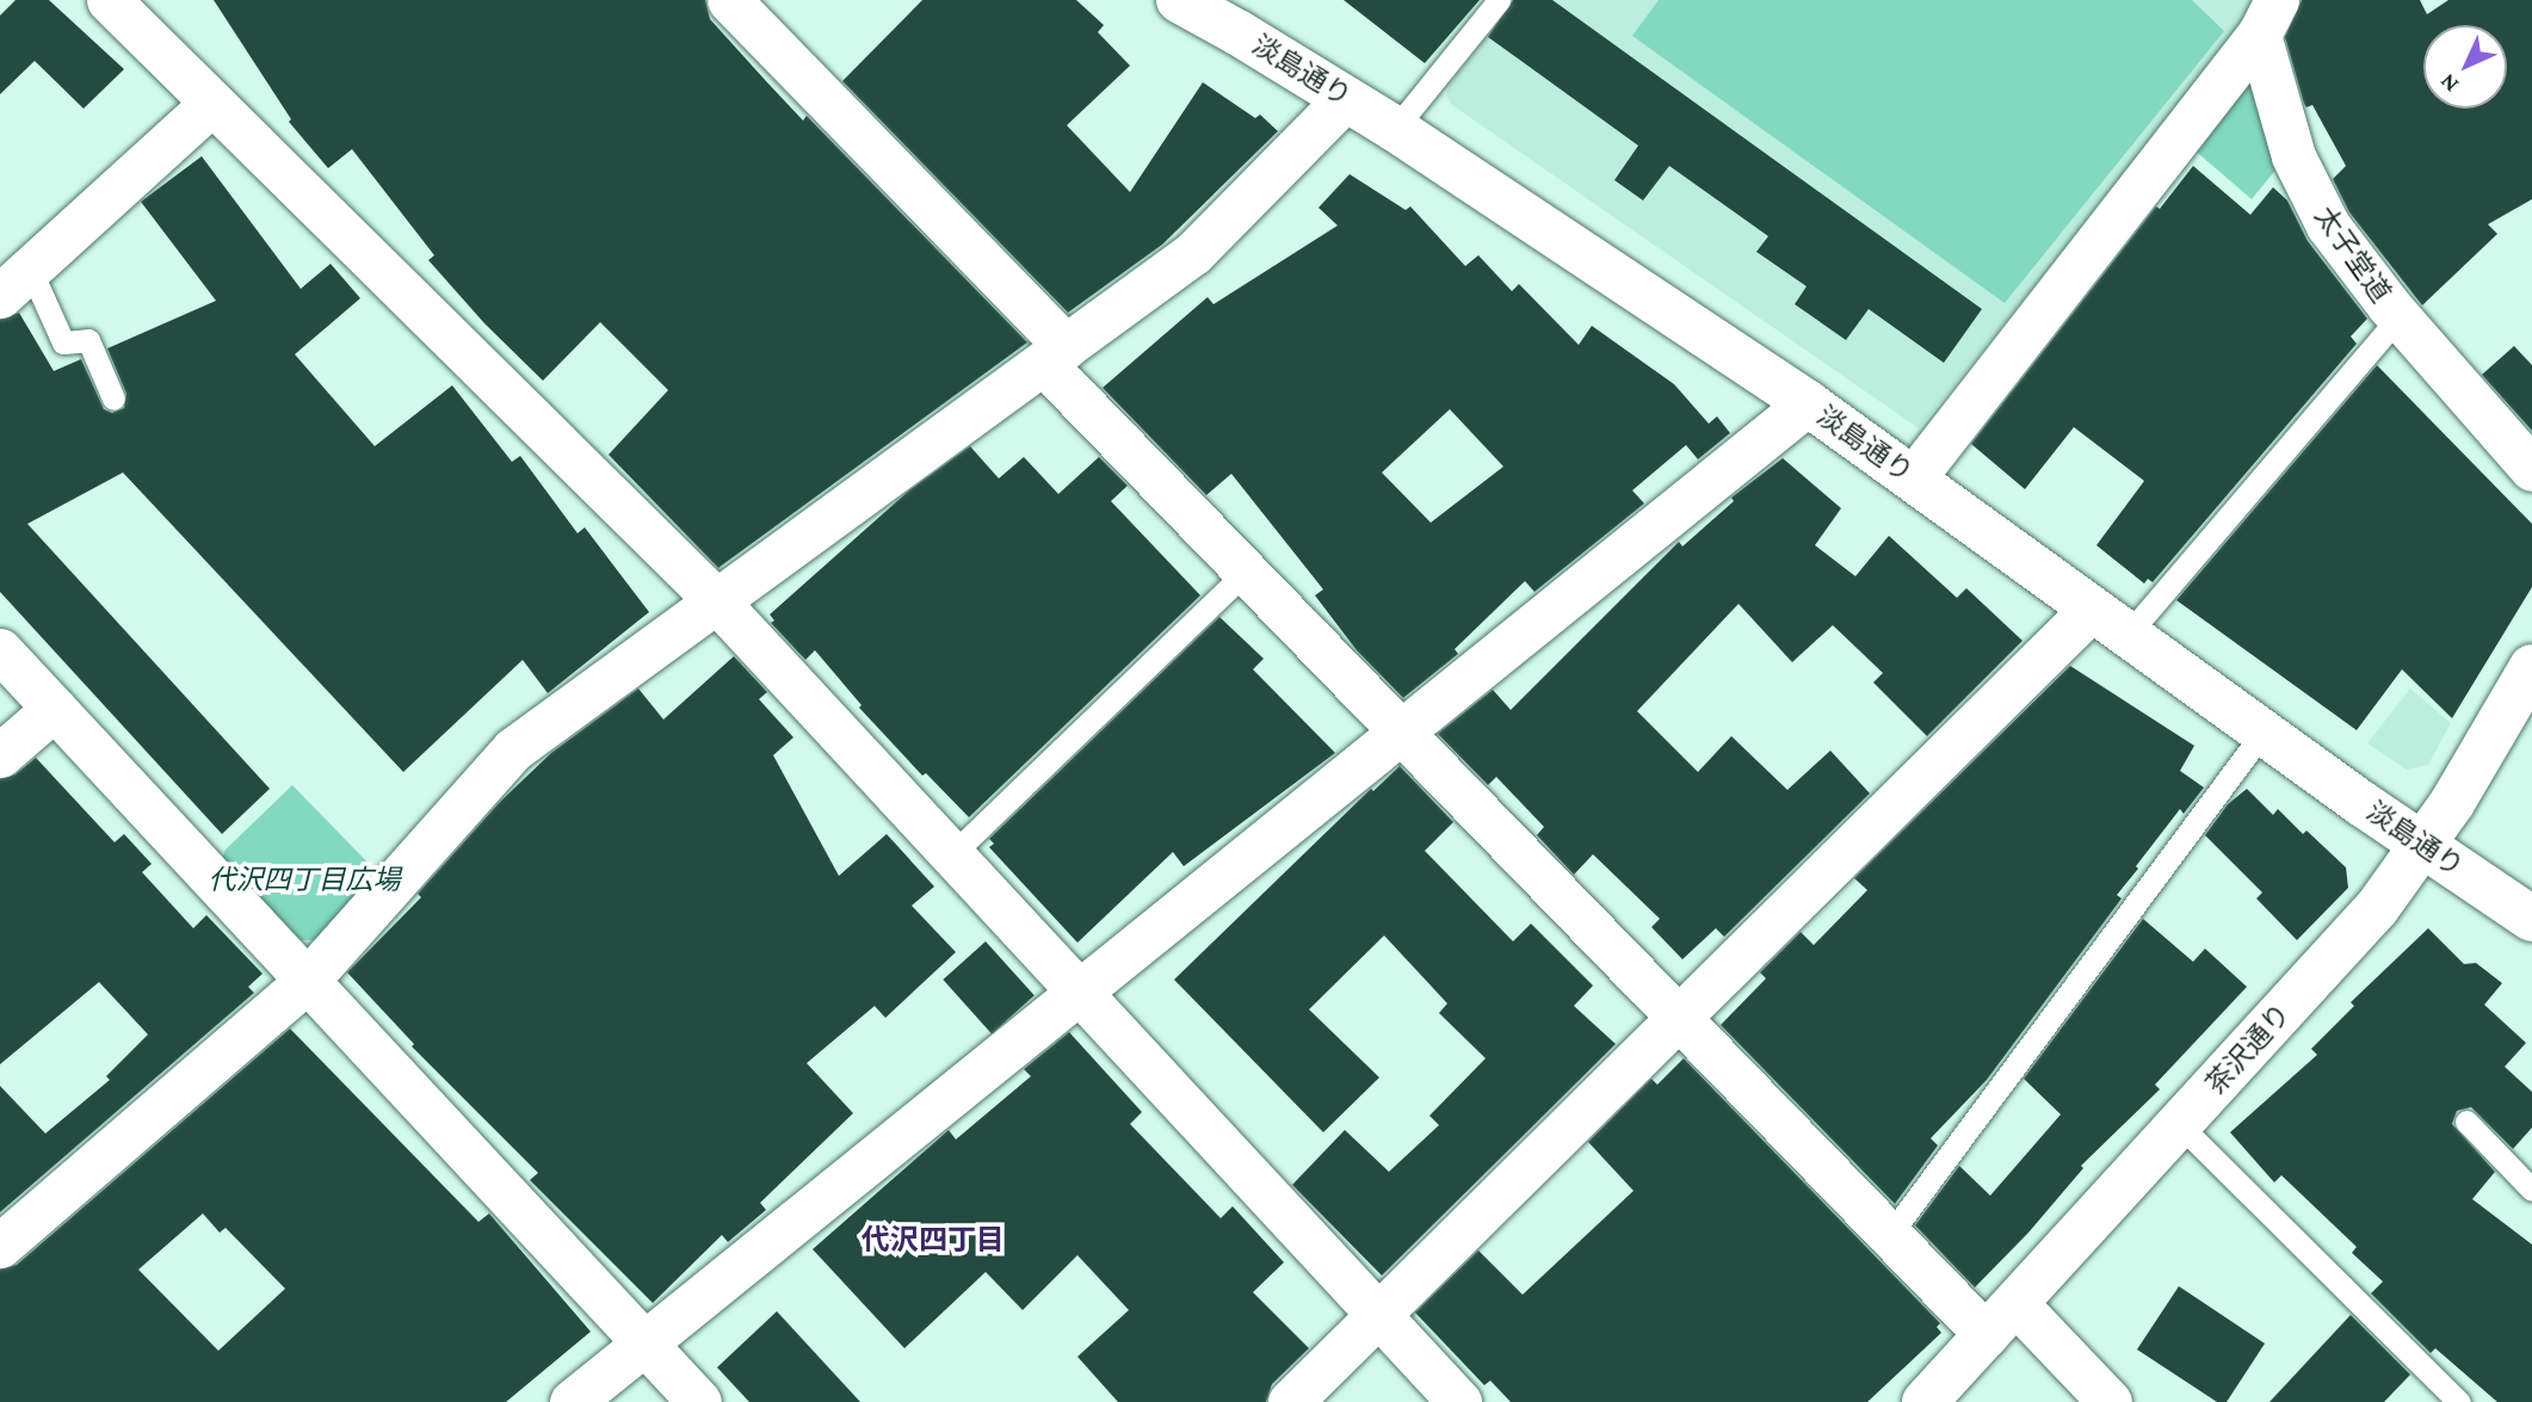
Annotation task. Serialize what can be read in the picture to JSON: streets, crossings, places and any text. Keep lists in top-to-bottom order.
{
  "streets": {
    "main road": ["淡島通り", "茶沢通り"],
    "street": ["太子堂道"]
  },
  "crossings": [
    ["淡島通り", "茶沢通り"]
  ],
  "districts": ["代沢四丁目"],
  "parks": ["代沢四丁目広場"],
  "north": "bottom left"
}
